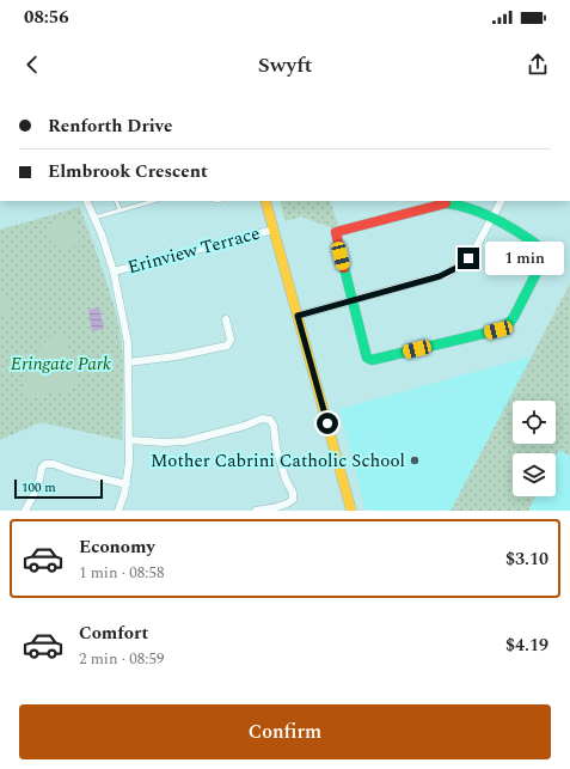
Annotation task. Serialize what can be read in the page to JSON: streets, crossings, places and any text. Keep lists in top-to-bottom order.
{
  "streets": {
    "street": ["Erinview Terrace"]
  },
  "parks": ["Eringate Park"],
  "places": ["Mother Cabrini Catholic School"],
  "scale_bar": "100 m",
  "page": {
    "status": "08:56",
    "header": "Swyft",
    "banner": ["Renforth Drive", "Elmbrook Crescent"],
    "bubble": "1 min",
    "scale": "100 m",
    "list": [
      {
        "name": "Economy",
        "note": "1 min · 08:58",
        "value": "$3.10"
      },
      {
        "name": "Comfort",
        "note": "2 min · 08:59",
        "value": "$4.19"
      }
    ],
    "buttons": "Confirm"
  }
}
